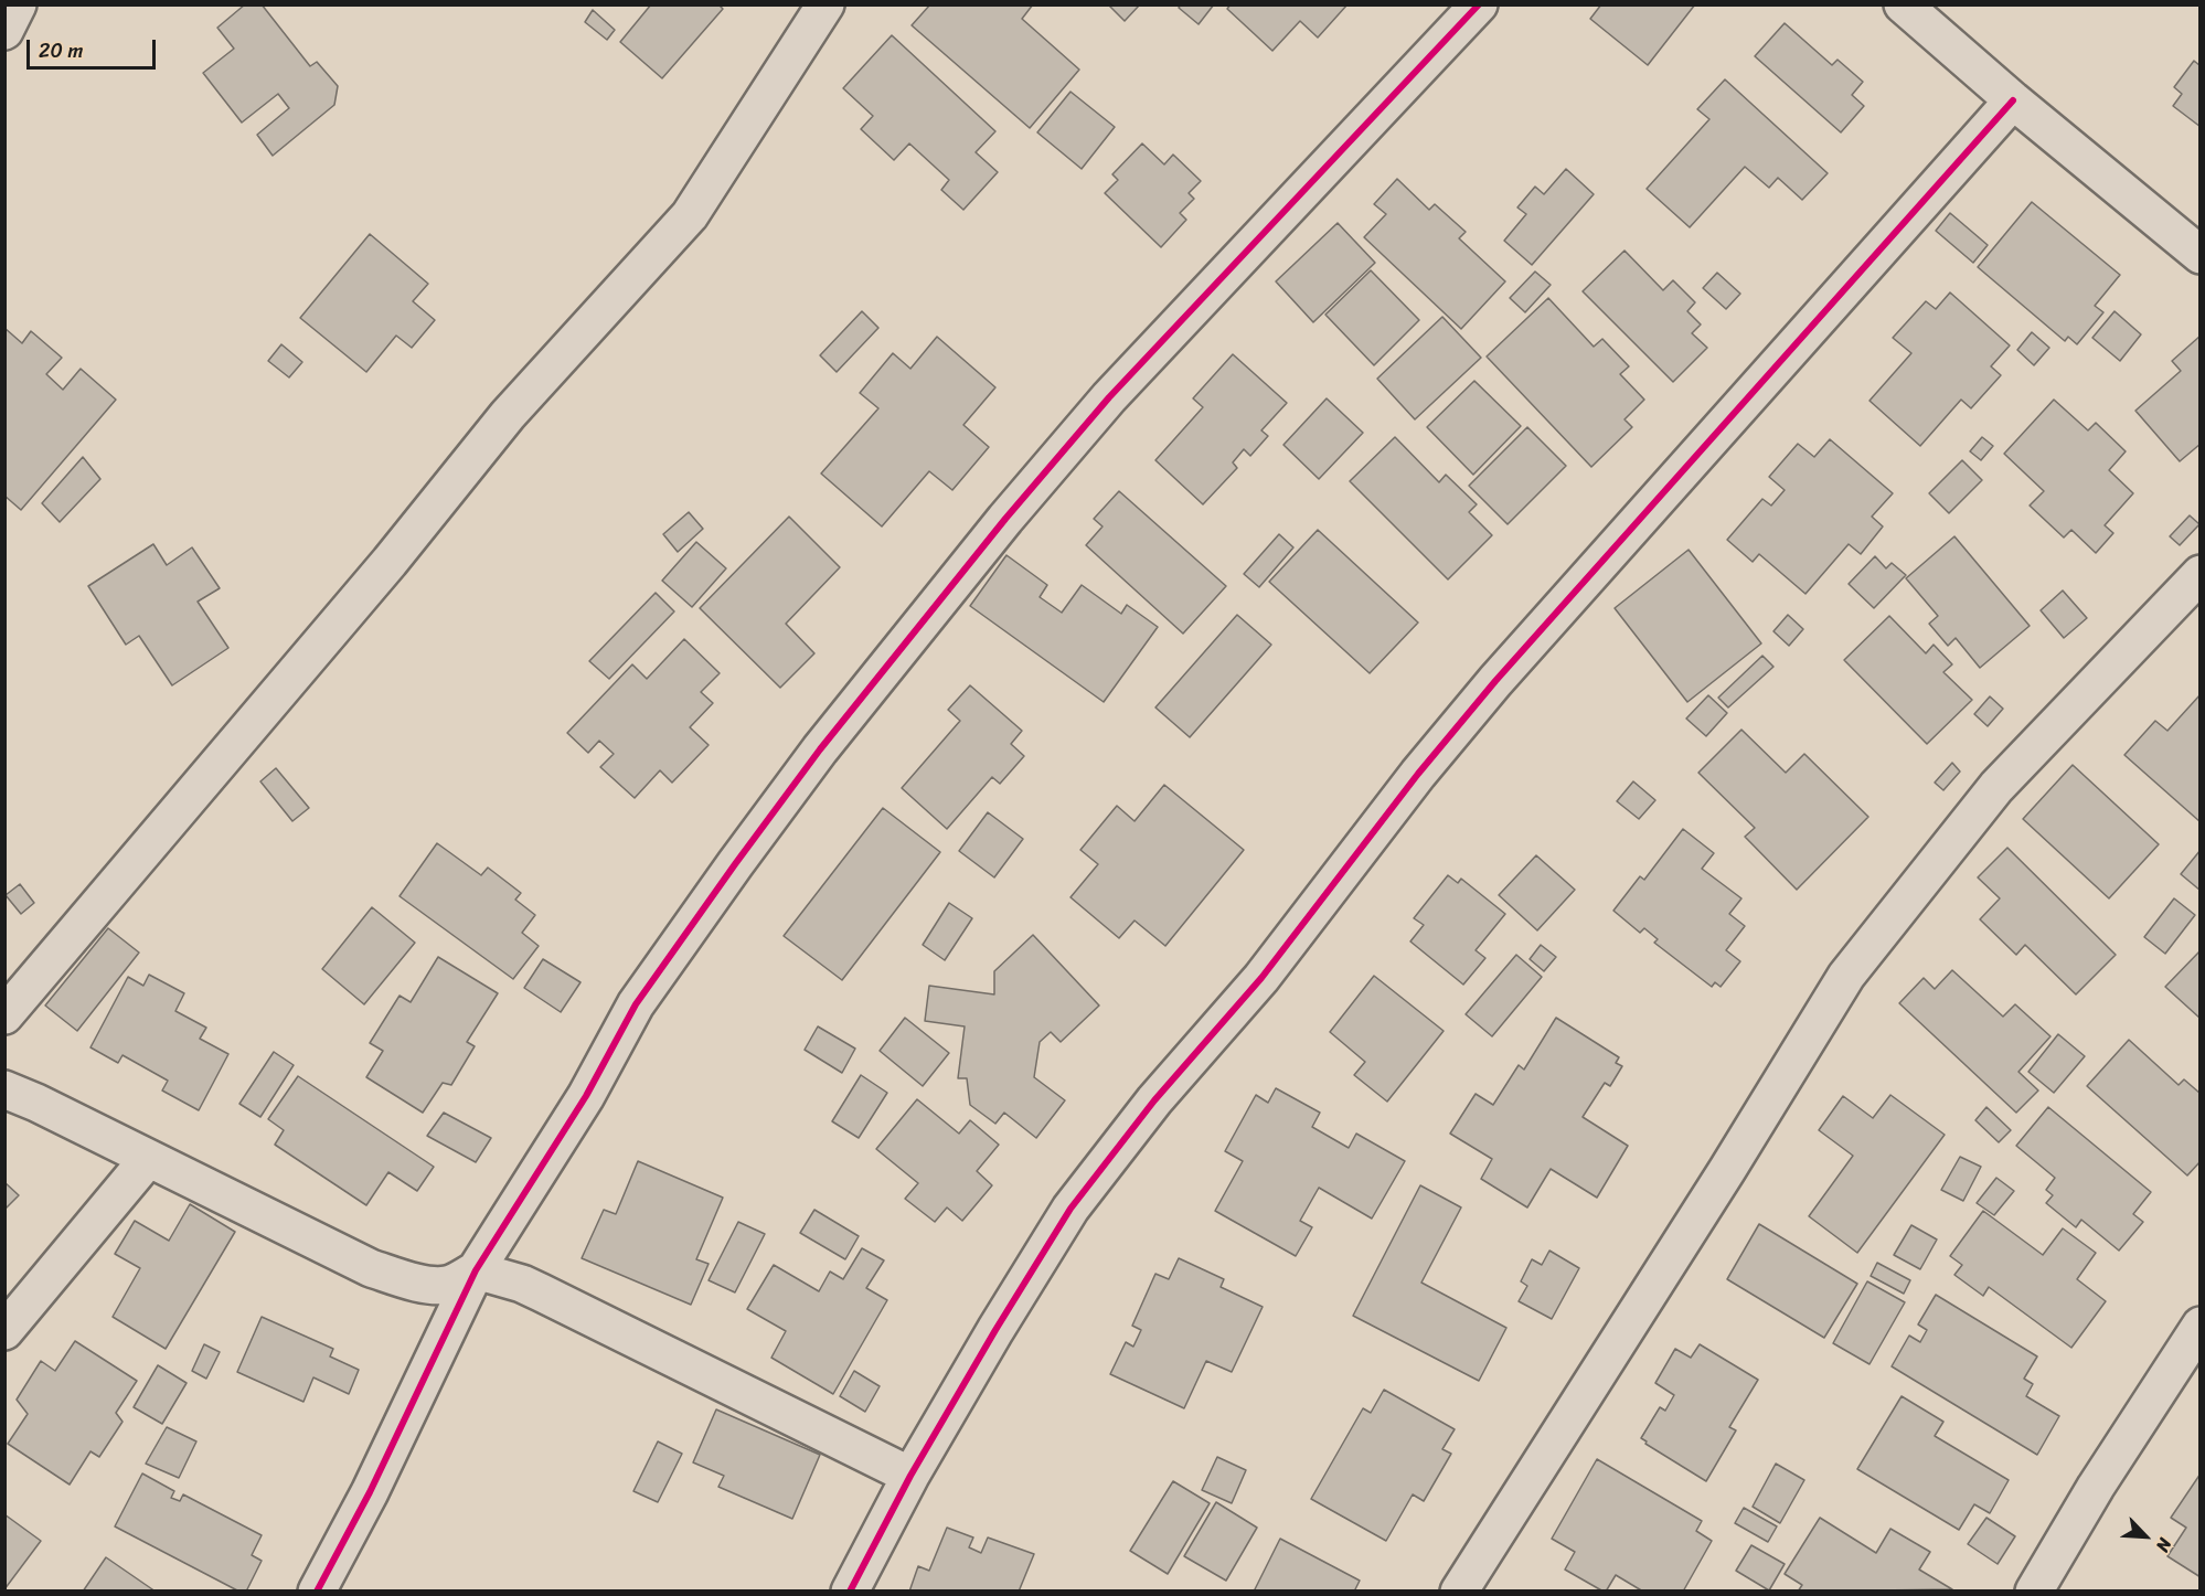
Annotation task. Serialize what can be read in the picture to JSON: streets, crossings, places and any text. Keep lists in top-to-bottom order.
{
  "scale_bar": "20 m",
  "north": "bottom right"
}
